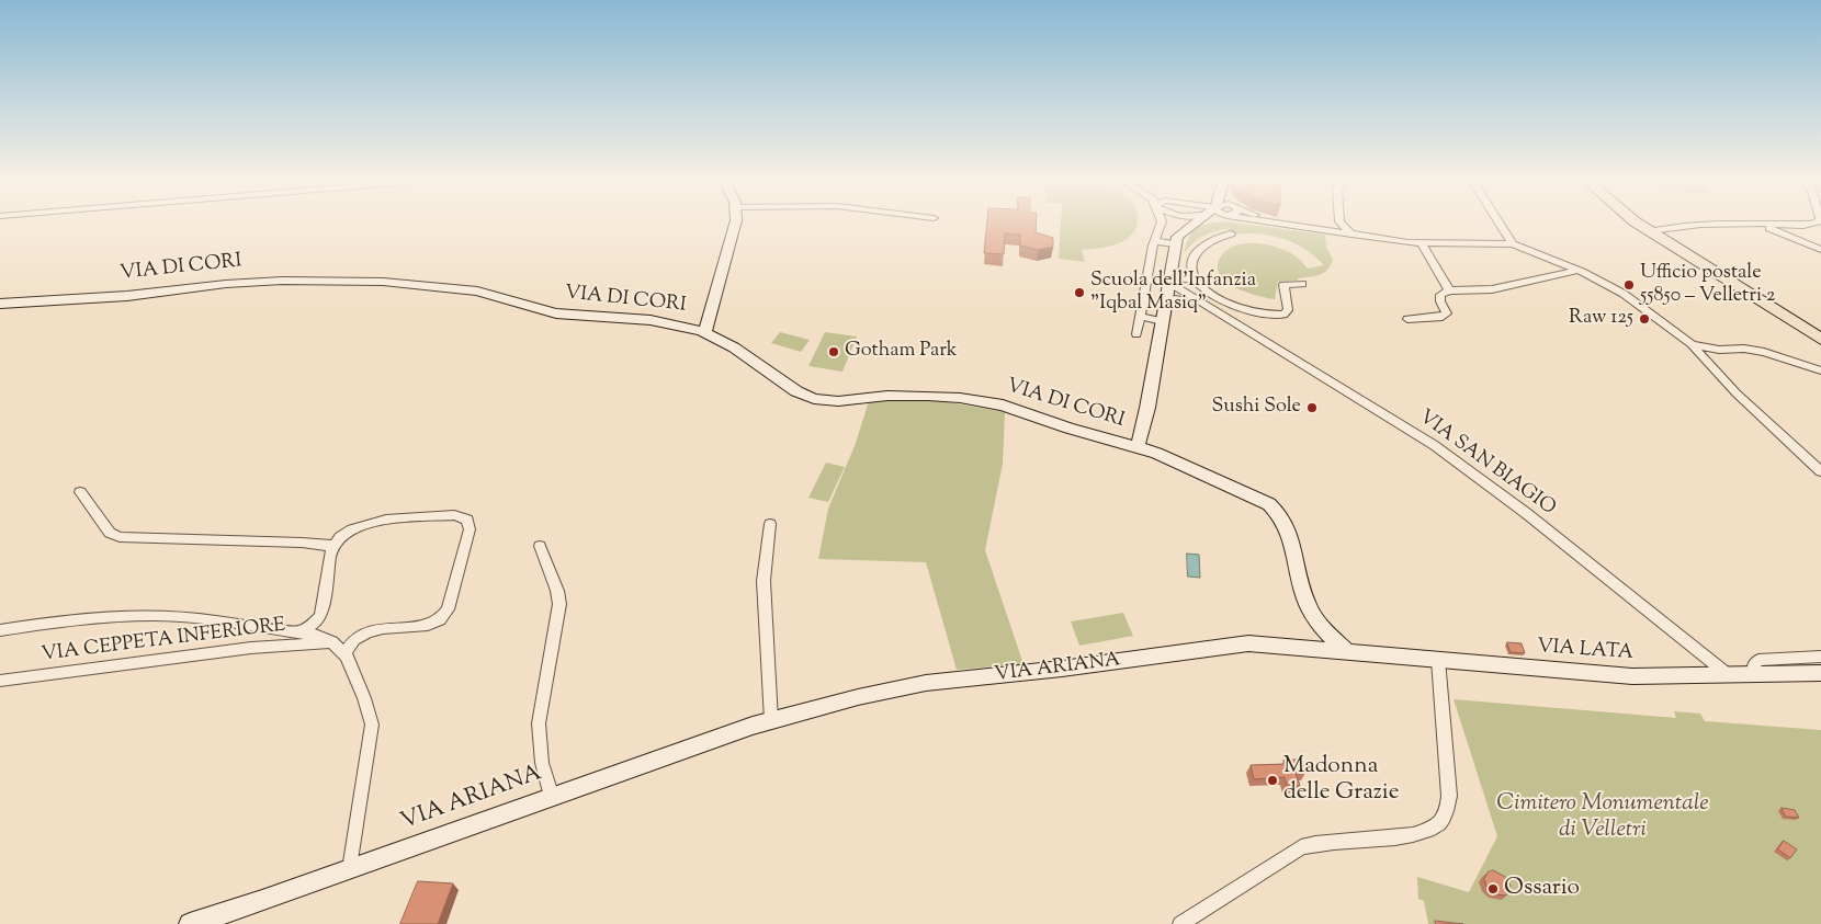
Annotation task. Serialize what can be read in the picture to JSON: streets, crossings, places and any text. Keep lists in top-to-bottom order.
{
  "streets": {
    "main road": ["VIA DI CORI", "VIA LATA", "VIA ARIANA"],
    "street": ["VIA SAN BIAGIO", "VIA CEPPETA INFERIORE"]
  },
  "crossings": [
    ["VIA DI CORI", "VIA LATA"],
    ["VIA DI CORI", "VIA ARIANA"],
    ["VIA SAN BIAGIO", "VIA LATA"],
    ["VIA CEPPETA INFERIORE", "VIA ARIANA"],
    ["VIA LATA", "VIA ARIANA"]
  ],
  "parks": ["Cimitero Monumentale di Velletri"],
  "places": [
    "Ufficio postale 55850 – Velletri 2",
    "Scuola dell'Infanzia \"Iqbal Masiq\"",
    "Raw 125",
    "Gotham Park",
    "Sushi Sole",
    "Madonna delle Grazie",
    "Ossario"
  ]
}
